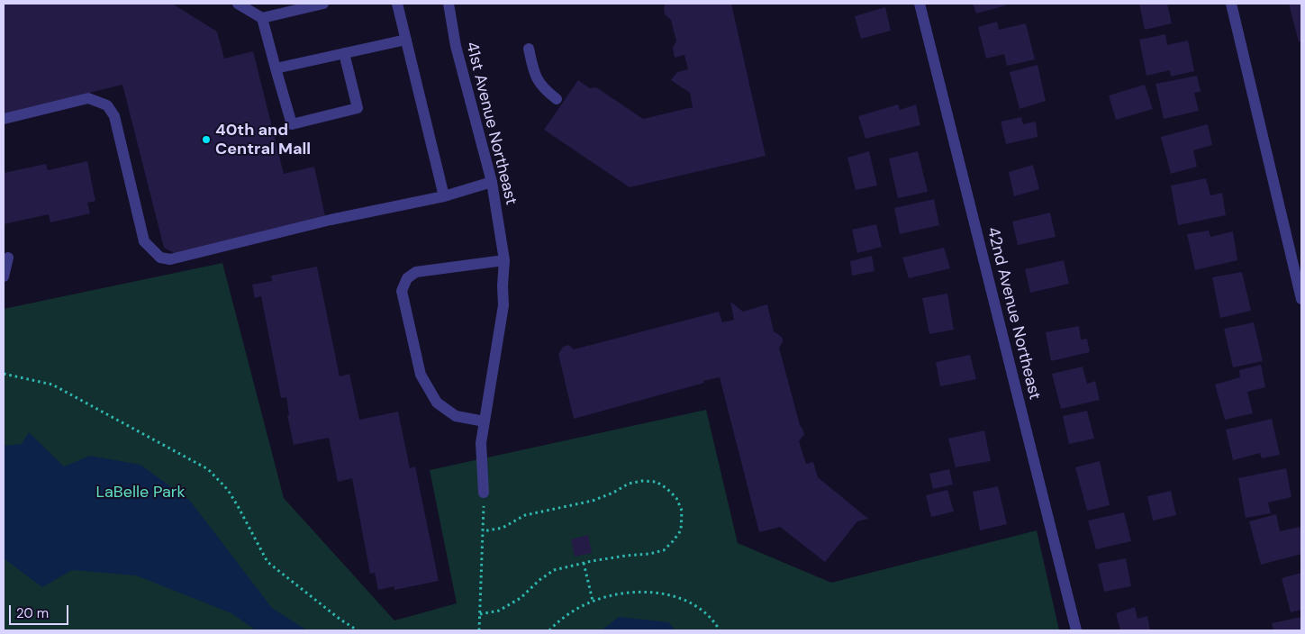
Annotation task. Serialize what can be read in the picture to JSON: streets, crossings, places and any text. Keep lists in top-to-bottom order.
{
  "streets": {
    "street": ["41st Avenue Northeast", "42nd Avenue Northeast"]
  },
  "parks": ["LaBelle Park"],
  "places": ["40th and Central Mall"],
  "scale_bar": "20 m"
}
